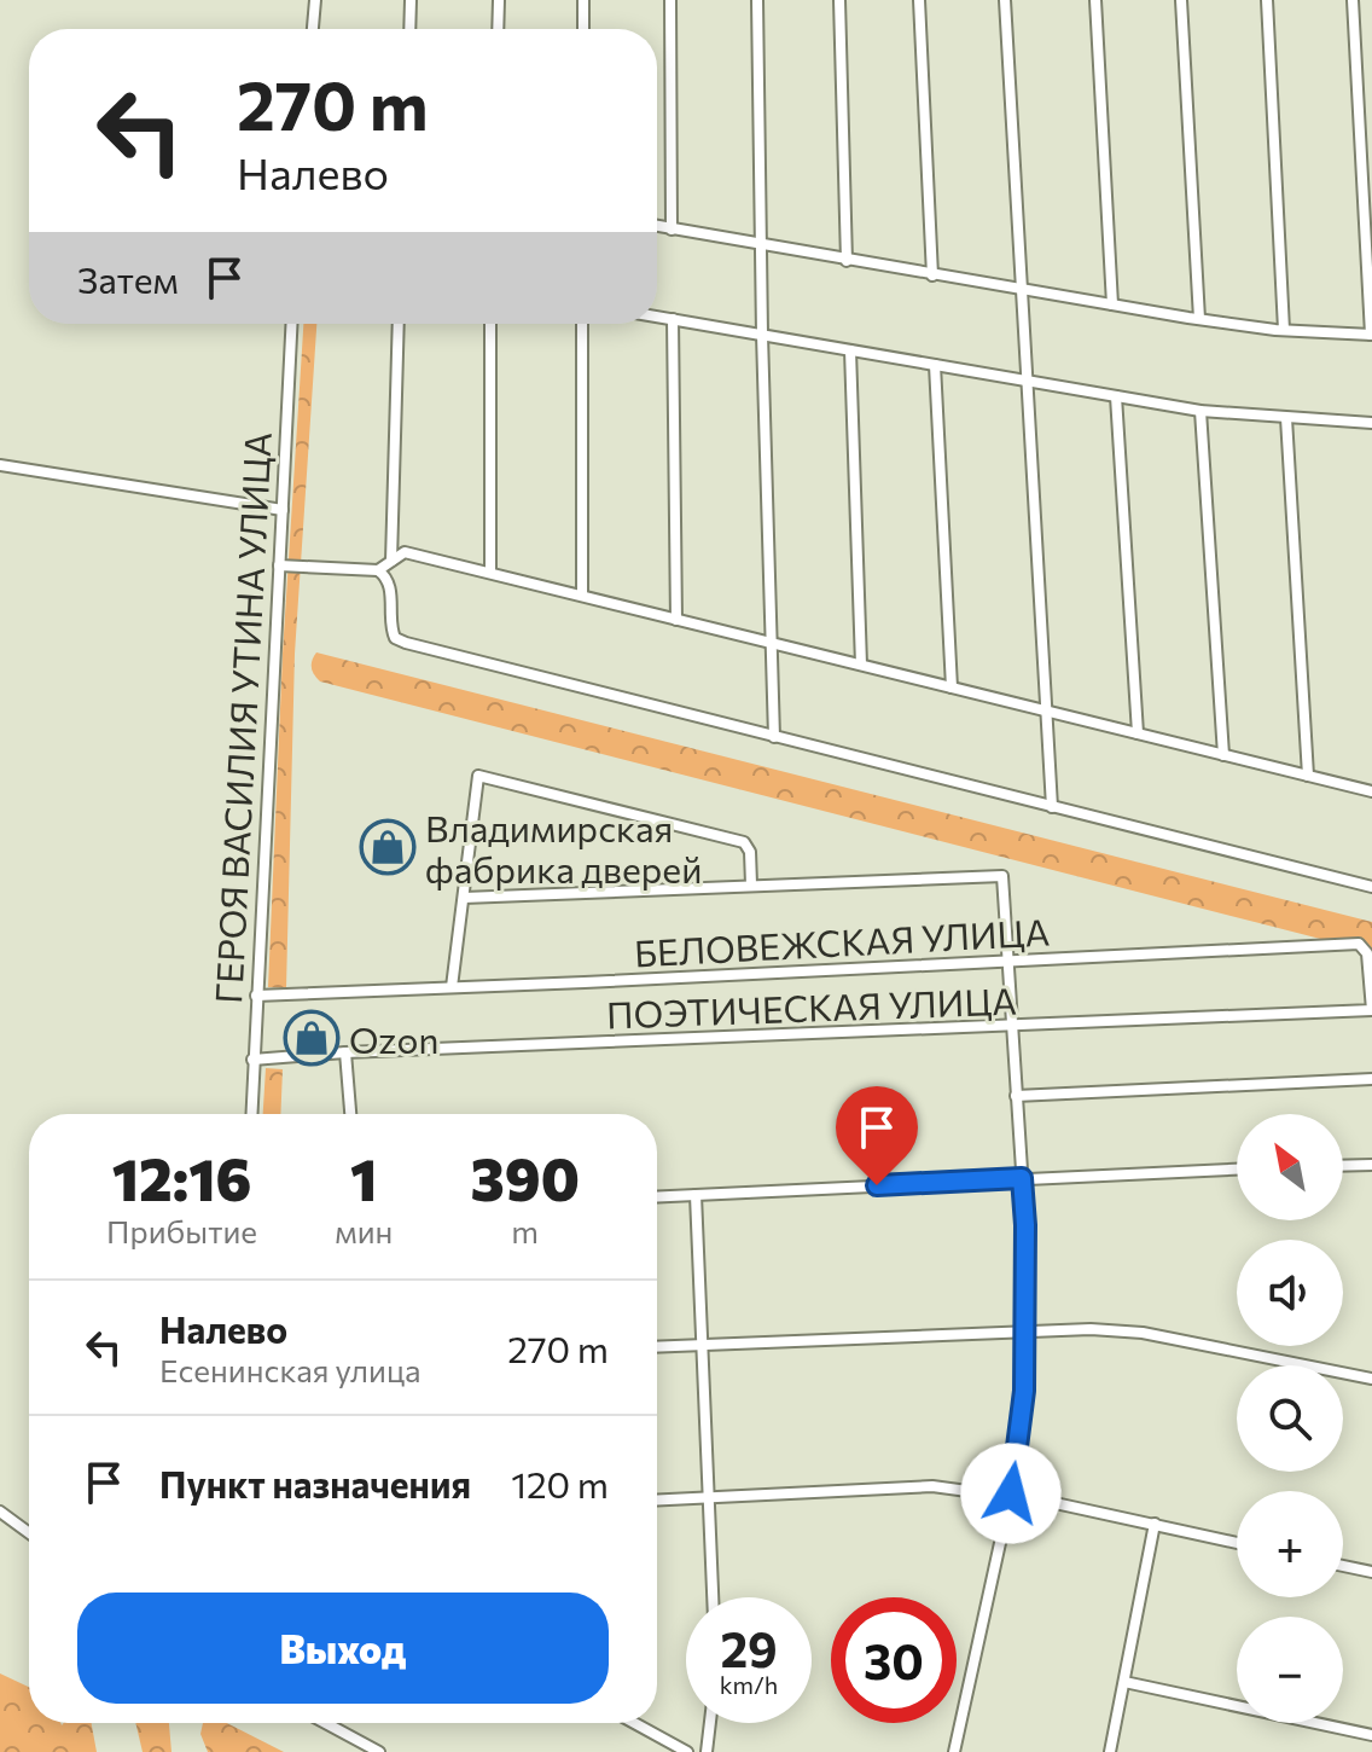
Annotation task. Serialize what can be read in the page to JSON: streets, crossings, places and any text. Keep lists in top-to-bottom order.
{
  "streets": {
    "street": ["ГЕРОЯ ВАСИЛИЯ УТИНА УЛИЦА", "БЕЛОВЕЖСКАЯ УЛИЦА", "ПОЭТИЧЕСКАЯ УЛИЦА"]
  },
  "crossings": [
    ["ГЕРОЯ ВАСИЛИЯ УТИНА УЛИЦА", "БЕЛОВЕЖСКАЯ УЛИЦА"],
    ["ГЕРОЯ ВАСИЛИЯ УТИНА УЛИЦА", "ПОЭТИЧЕСКАЯ УЛИЦА"],
    ["БЕЛОВЕЖСКАЯ УЛИЦА", "ПОЭТИЧЕСКАЯ УЛИЦА"]
  ],
  "places": {
    "shop": ["Владимирская фабрика дверей", "Ozon"]
  },
  "north": "top left",
  "page": {
    "turn": ["270 m", "Налево"],
    "then": "Затем",
    "map_buttons": ["+", "−"],
    "eta": [
      "12:16",
      "Прибытие",
      "1",
      "мин",
      "390",
      "m"
    ],
    "list": [
      {
        "name": "Налево",
        "note": "Есенинская улица",
        "value": "270 m"
      },
      {
        "name": "Пункт назначения",
        "value": "120 m"
      }
    ],
    "buttons": "Выход",
    "speed": "29 km/h",
    "limit": "30"
  }
}
